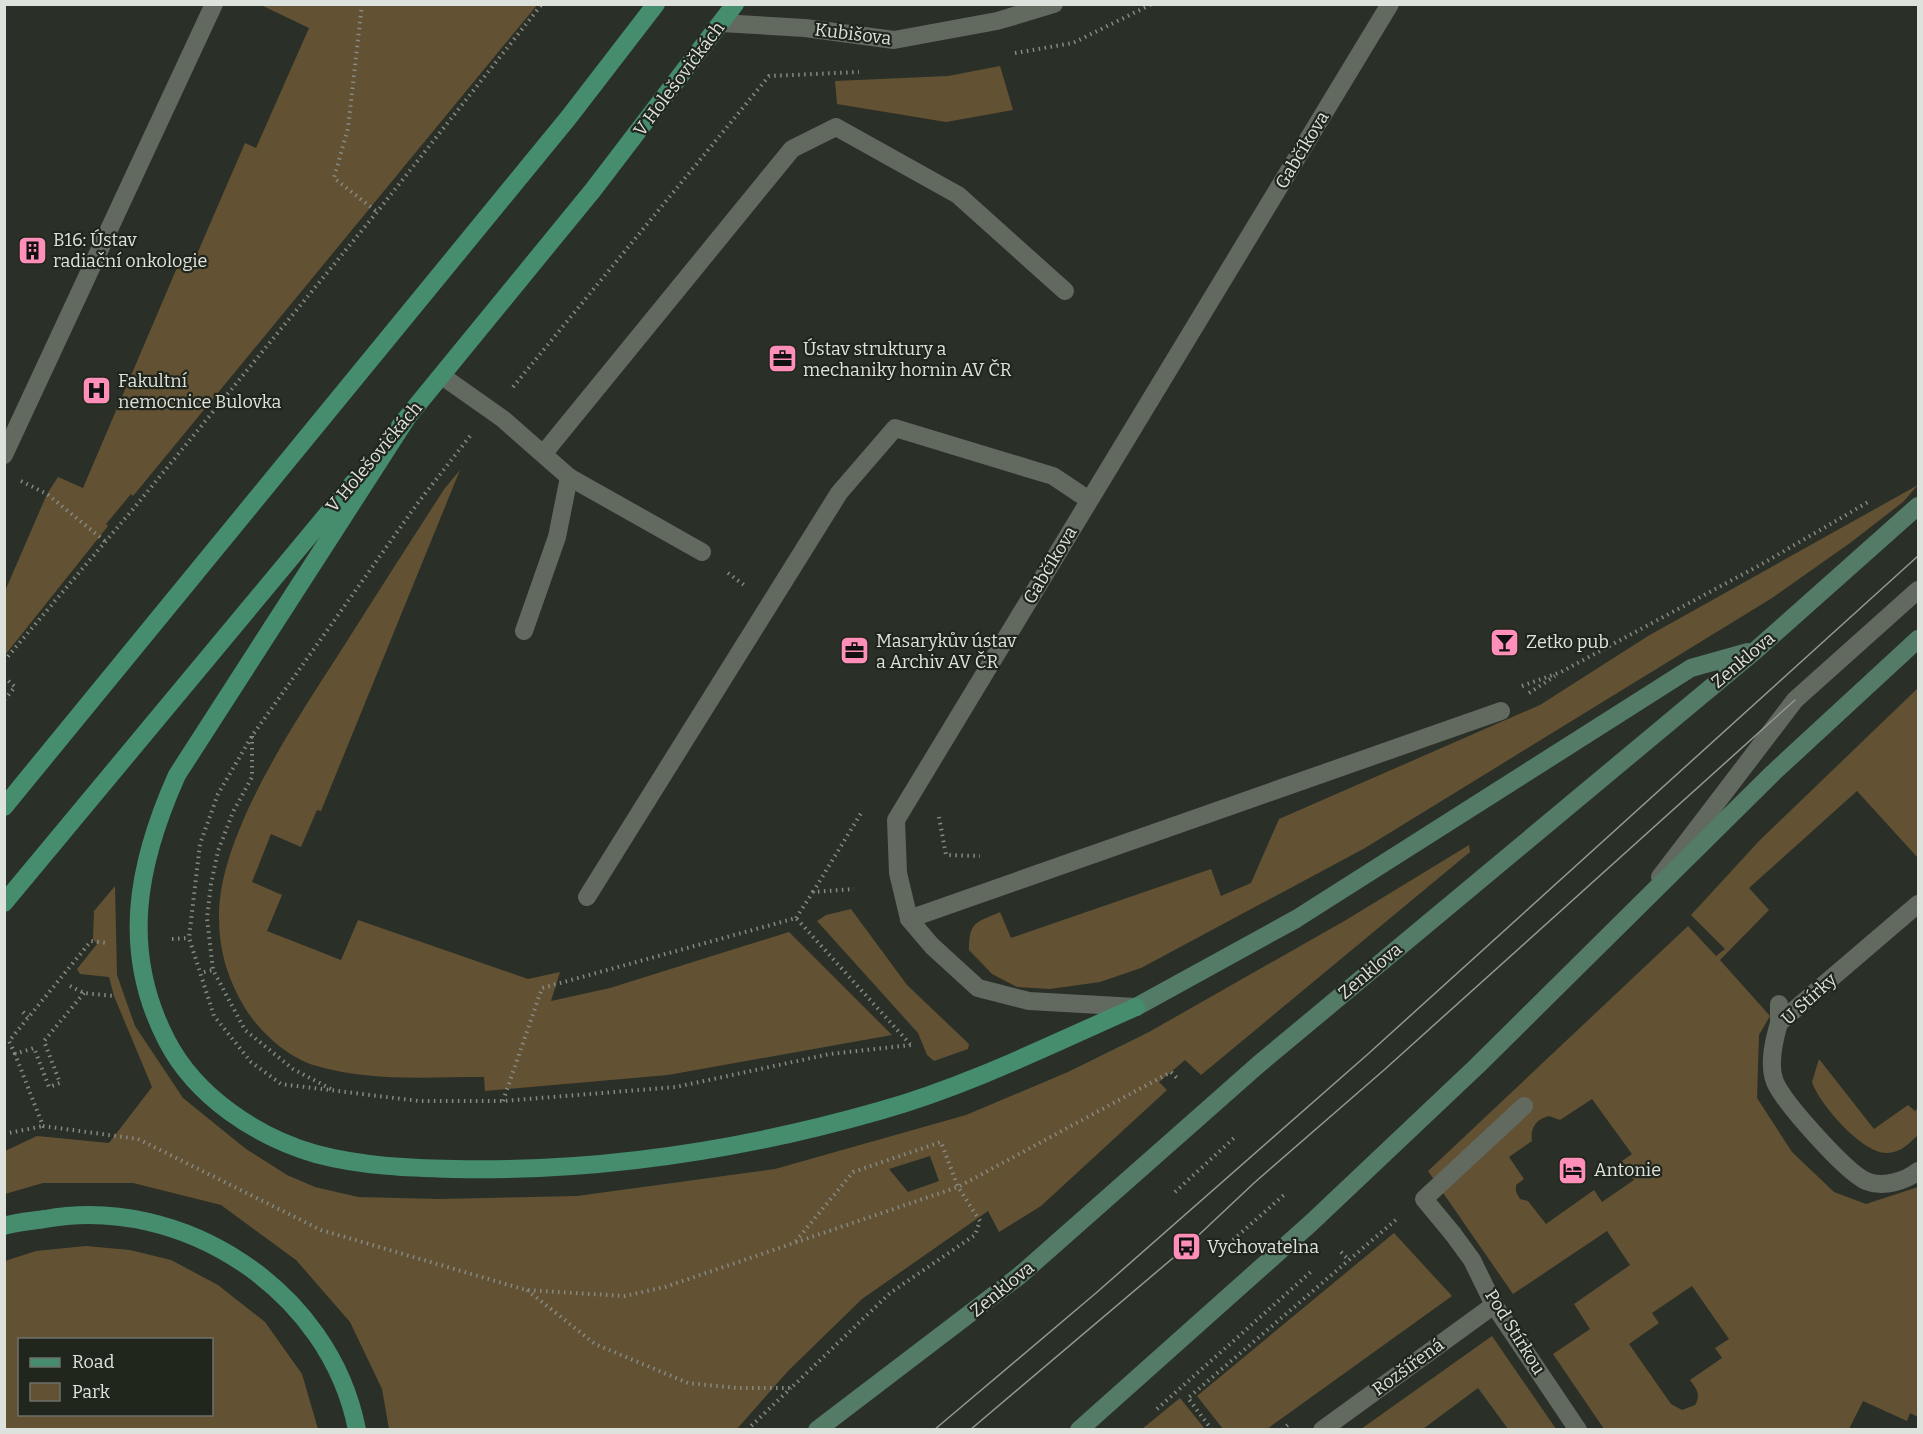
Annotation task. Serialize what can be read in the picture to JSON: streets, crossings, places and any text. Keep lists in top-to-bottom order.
{
  "streets": {
    "main road": ["V Holešovičkách", "Zenklova"],
    "street": [
      "Kubišova",
      "Gabčíkova",
      "U Stírky",
      "Pod Stírkou",
      "Rozšířená"
    ]
  },
  "crossings": [
    ["Kubišova", "V Holešovičkách"],
    ["Pod Stírkou", "Rozšířená"]
  ],
  "places": {
    "building": ["B16: Ústav radiační onkologie"],
    "office": ["Ústav struktury a mechaniky hornin AV ČR", "Masarykův ústav a Archiv AV ČR"],
    "hospital": ["Fakultní nemocnice Bulovka"],
    "bar": ["Zetko pub"],
    "hotel": ["Antonie"],
    "bus stop": ["Vychovatelna"]
  },
  "legend": ["Road", "Park"]
}
